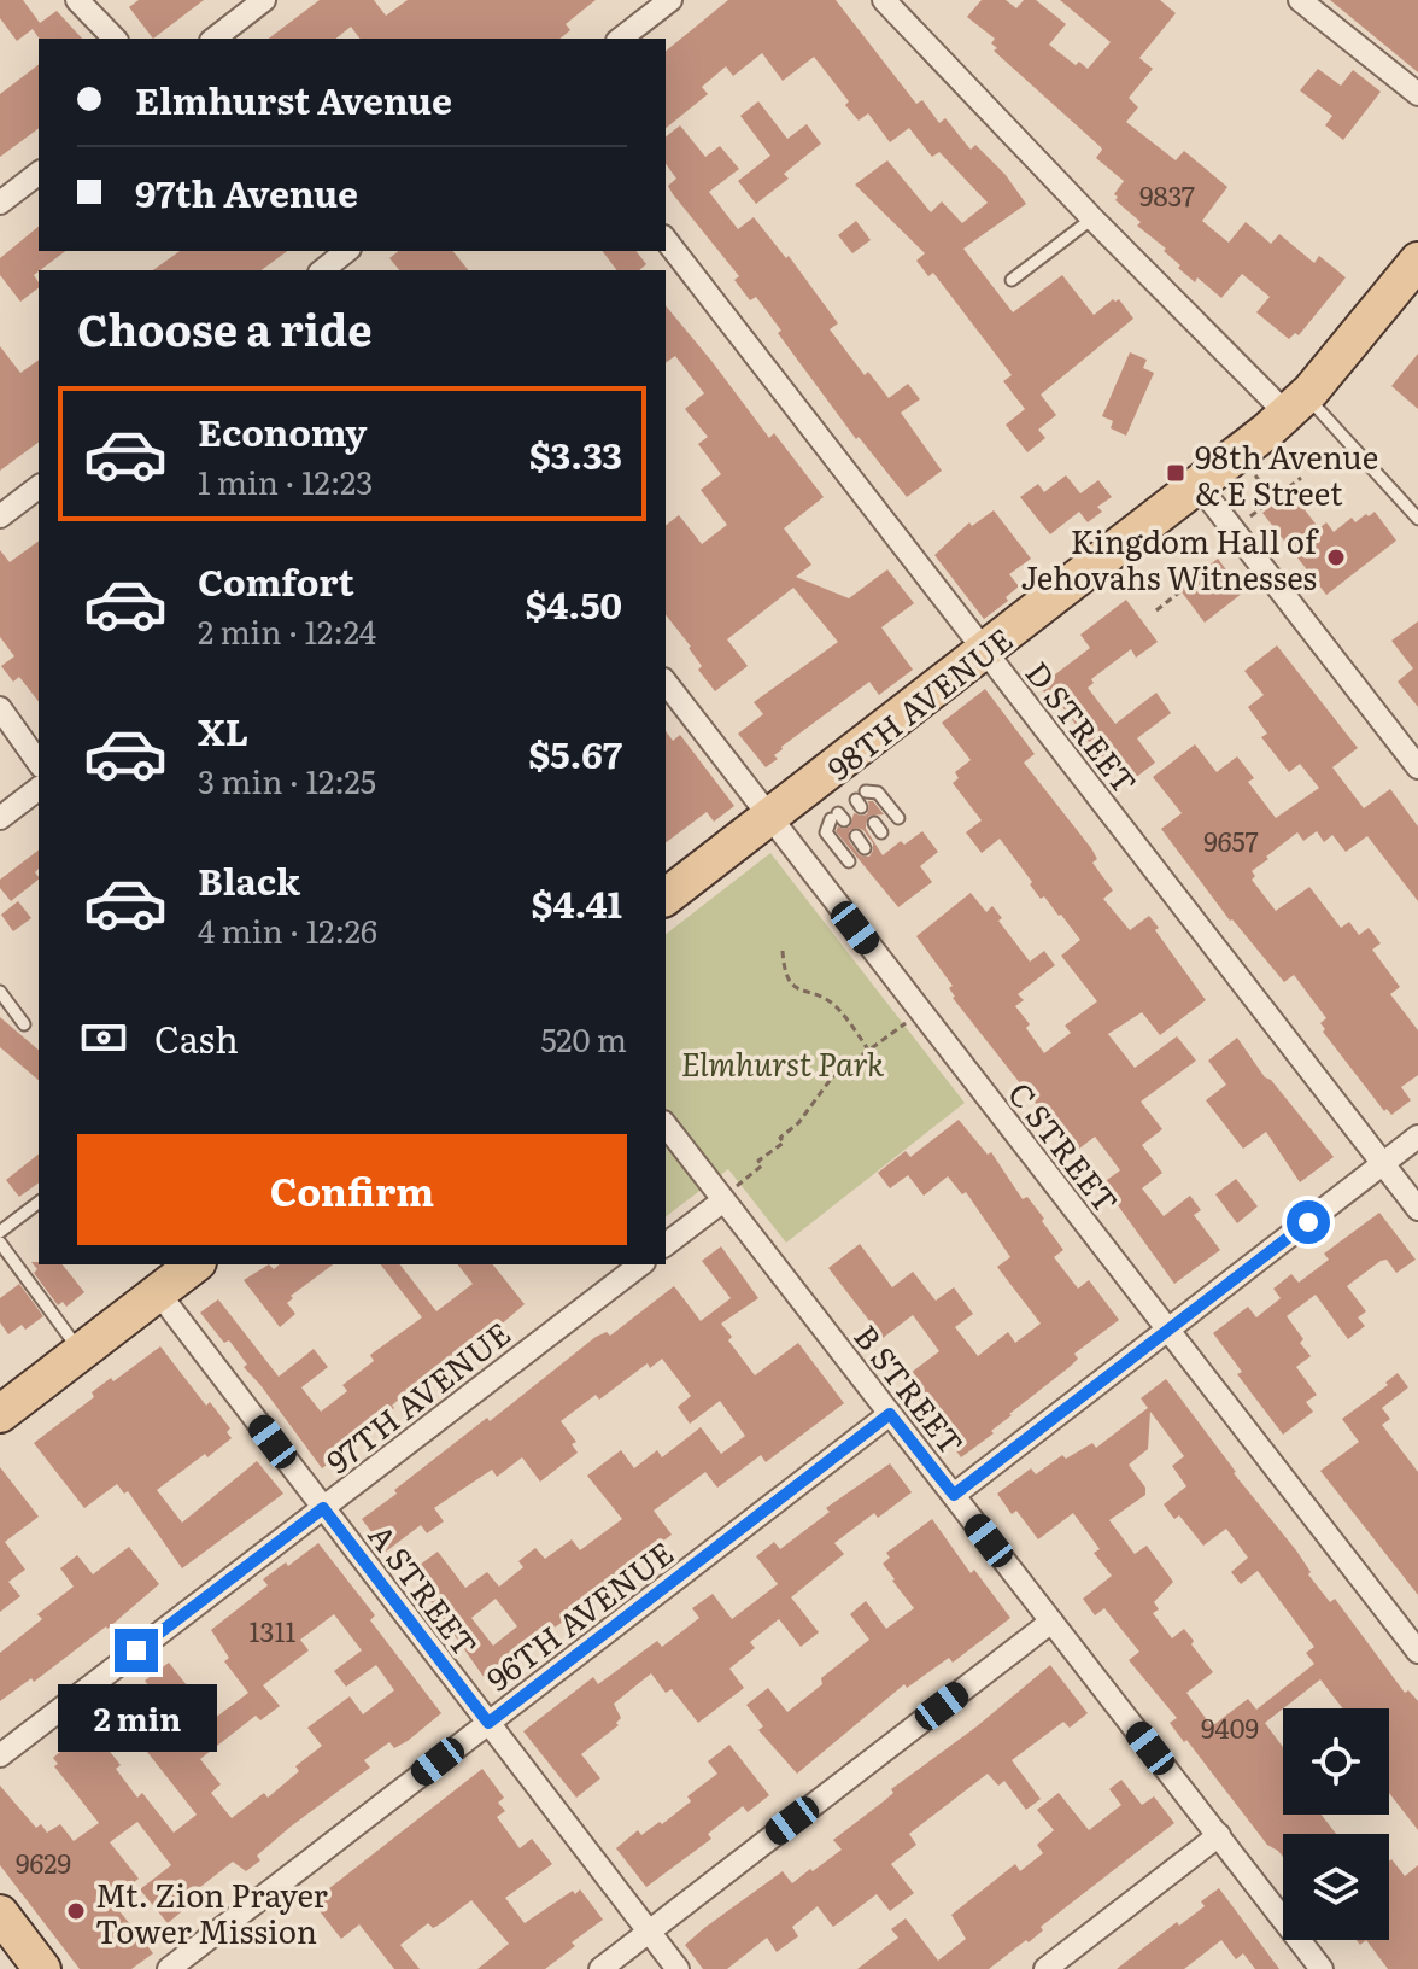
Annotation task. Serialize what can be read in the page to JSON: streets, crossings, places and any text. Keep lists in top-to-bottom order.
{
  "streets": {
    "main road": ["98TH AVENUE"],
    "street": [
      "D STREET",
      "C STREET",
      "B STREET",
      "97TH AVENUE",
      "A STREET",
      "96TH AVENUE"
    ]
  },
  "crossings": [
    ["98TH AVENUE", "D STREET"],
    ["98TH AVENUE", "C STREET"],
    ["B STREET", "96TH AVENUE"],
    ["97TH AVENUE", "A STREET"],
    ["A STREET", "96TH AVENUE"]
  ],
  "parks": ["Elmhurst Park"],
  "places": {
    "transit": ["98th Avenue & E Street"],
    "other": ["Kingdom Hall of Jehovahs Witnesses", "Mt. Zion Prayer Tower Mission"]
  },
  "house_numbers": [
    "9837",
    "9657",
    "1311",
    "9409",
    "9629"
  ],
  "page": {
    "banner": ["Elmhurst Avenue", "97th Avenue"],
    "heading": "Choose a ride",
    "list": [
      {
        "name": "Economy",
        "note": "1 min · 12:23",
        "value": "$3.33"
      },
      {
        "name": "Comfort",
        "note": "2 min · 12:24",
        "value": "$4.50"
      },
      {
        "name": "XL",
        "note": "3 min · 12:25",
        "value": "$5.67"
      },
      {
        "name": "Black",
        "note": "4 min · 12:26",
        "value": "$4.41"
      }
    ],
    "pay": ["Cash", "520 m"],
    "buttons": "Confirm",
    "bubble": "2 min"
  }
}
